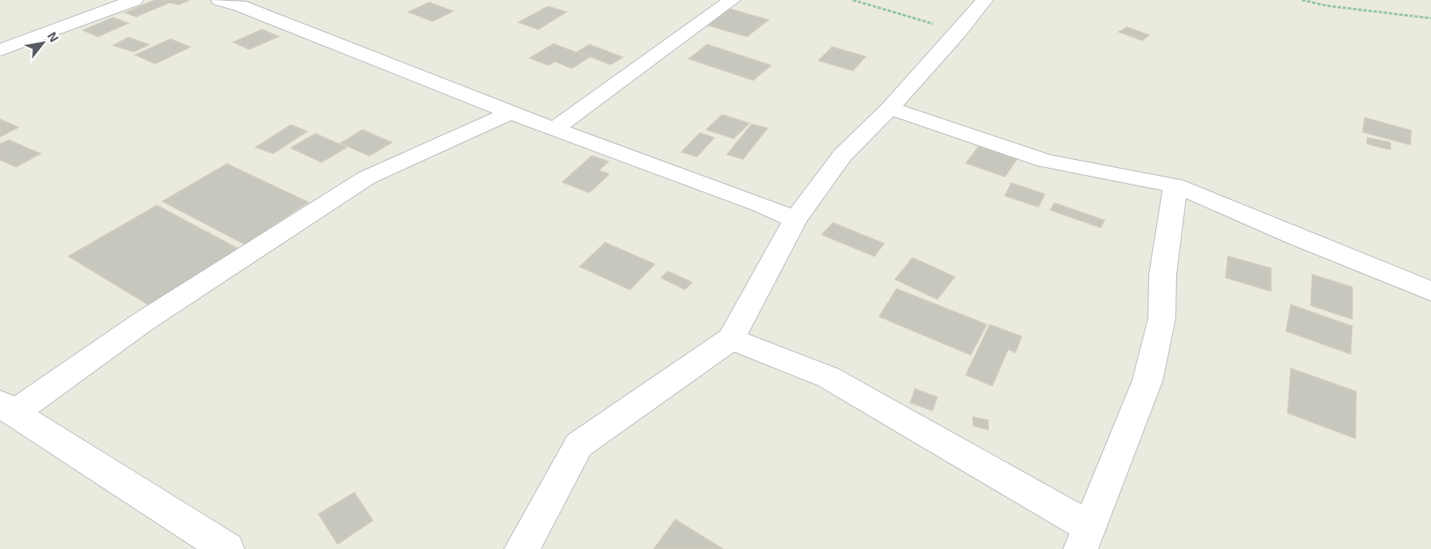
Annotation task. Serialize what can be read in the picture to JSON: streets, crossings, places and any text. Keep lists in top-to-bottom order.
{
  "north": "top right"
}
